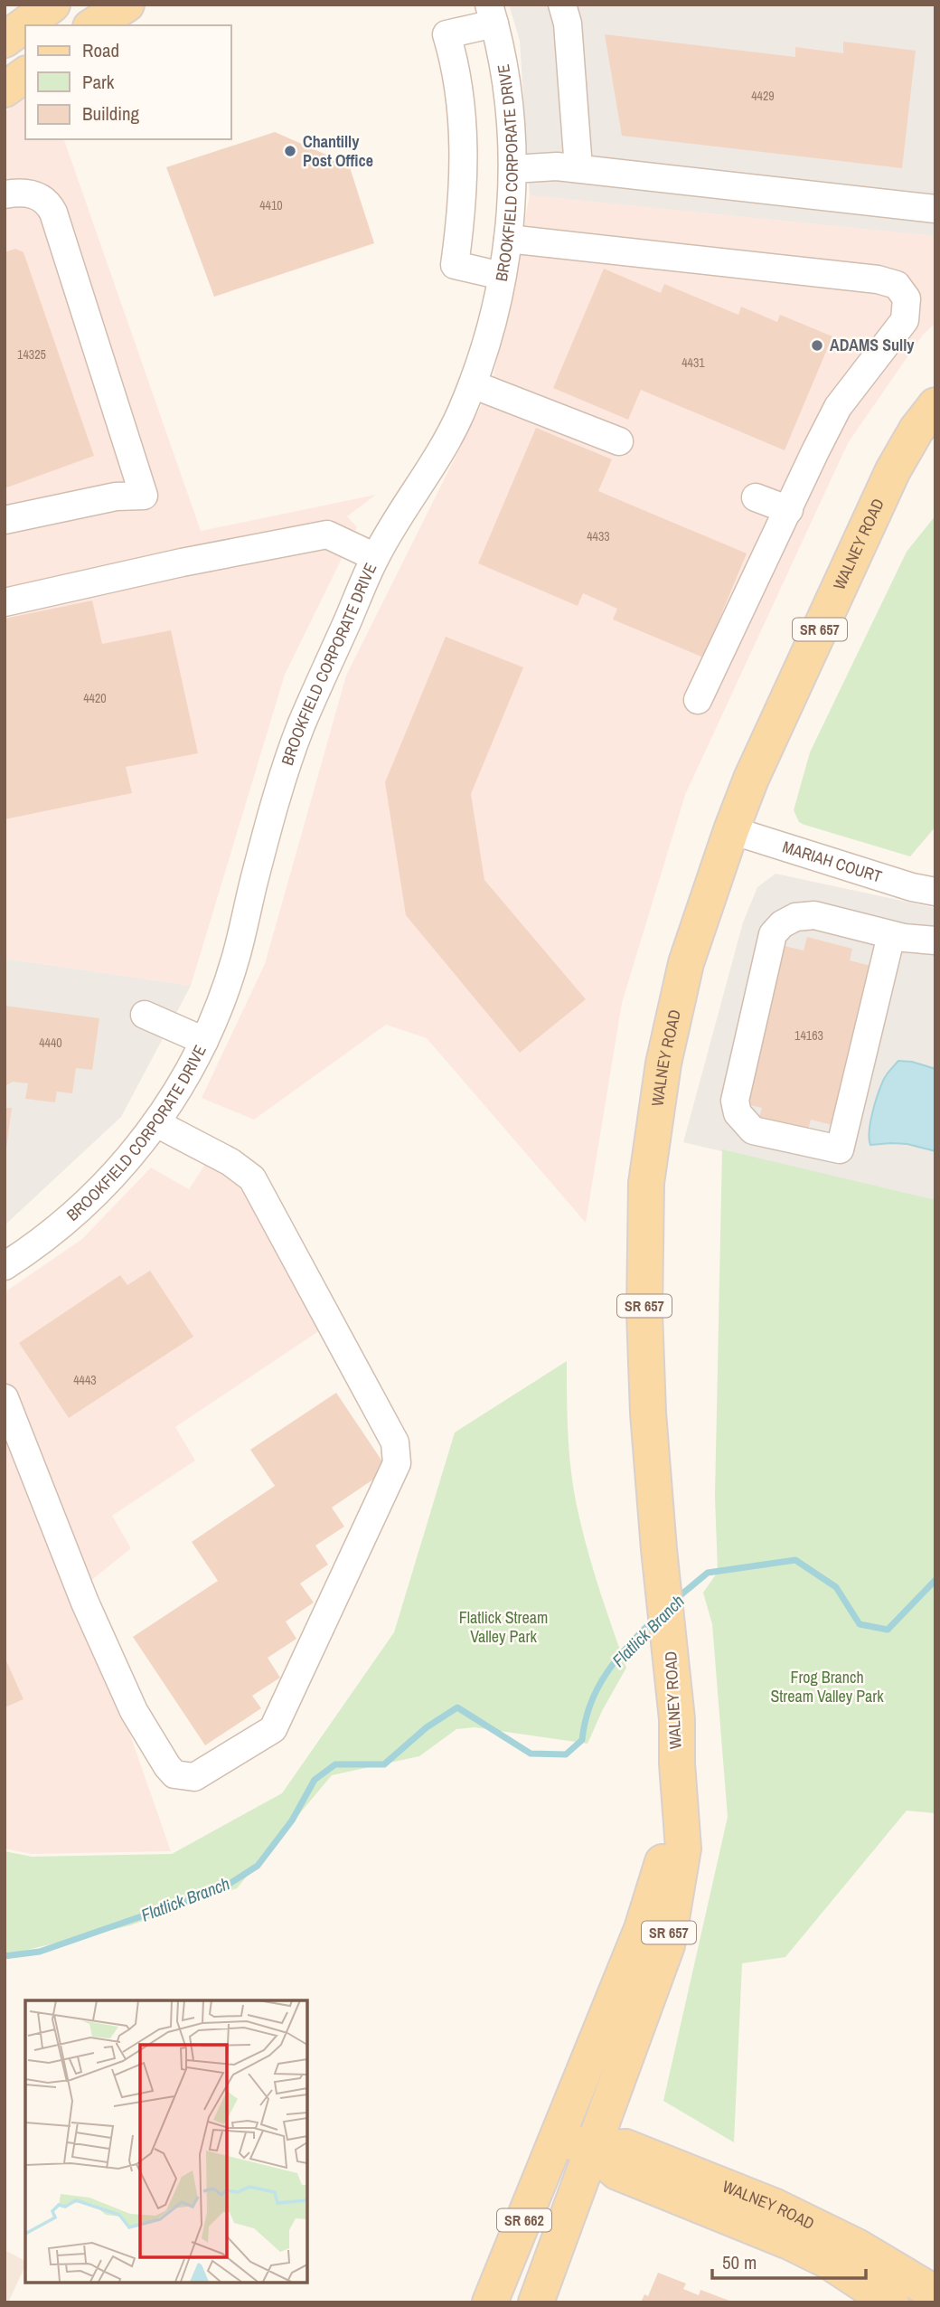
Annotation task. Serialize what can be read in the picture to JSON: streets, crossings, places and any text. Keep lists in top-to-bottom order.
{
  "streets": {
    "main road": ["WALNEY ROAD", "SR 657", "SR 662"],
    "street": ["BROOKFIELD CORPORATE DRIVE", "MARIAH COURT"]
  },
  "crossings": [
    ["WALNEY ROAD", "MARIAH COURT"],
    ["WALNEY ROAD", "SR 662"]
  ],
  "water": ["Flatlick Branch"],
  "parks": ["Flatlick Stream Valley Park", "Frog Branch Stream Valley Park"],
  "places": ["Chantilly Post Office", "ADAMS Sully"],
  "house_numbers": [
    "4429",
    "4410",
    "14325",
    "4431",
    "4433",
    "4420",
    "14163",
    "4440",
    "4443"
  ],
  "legend": ["Road", "Park", "Building"],
  "scale_bar": "50 m"
}
